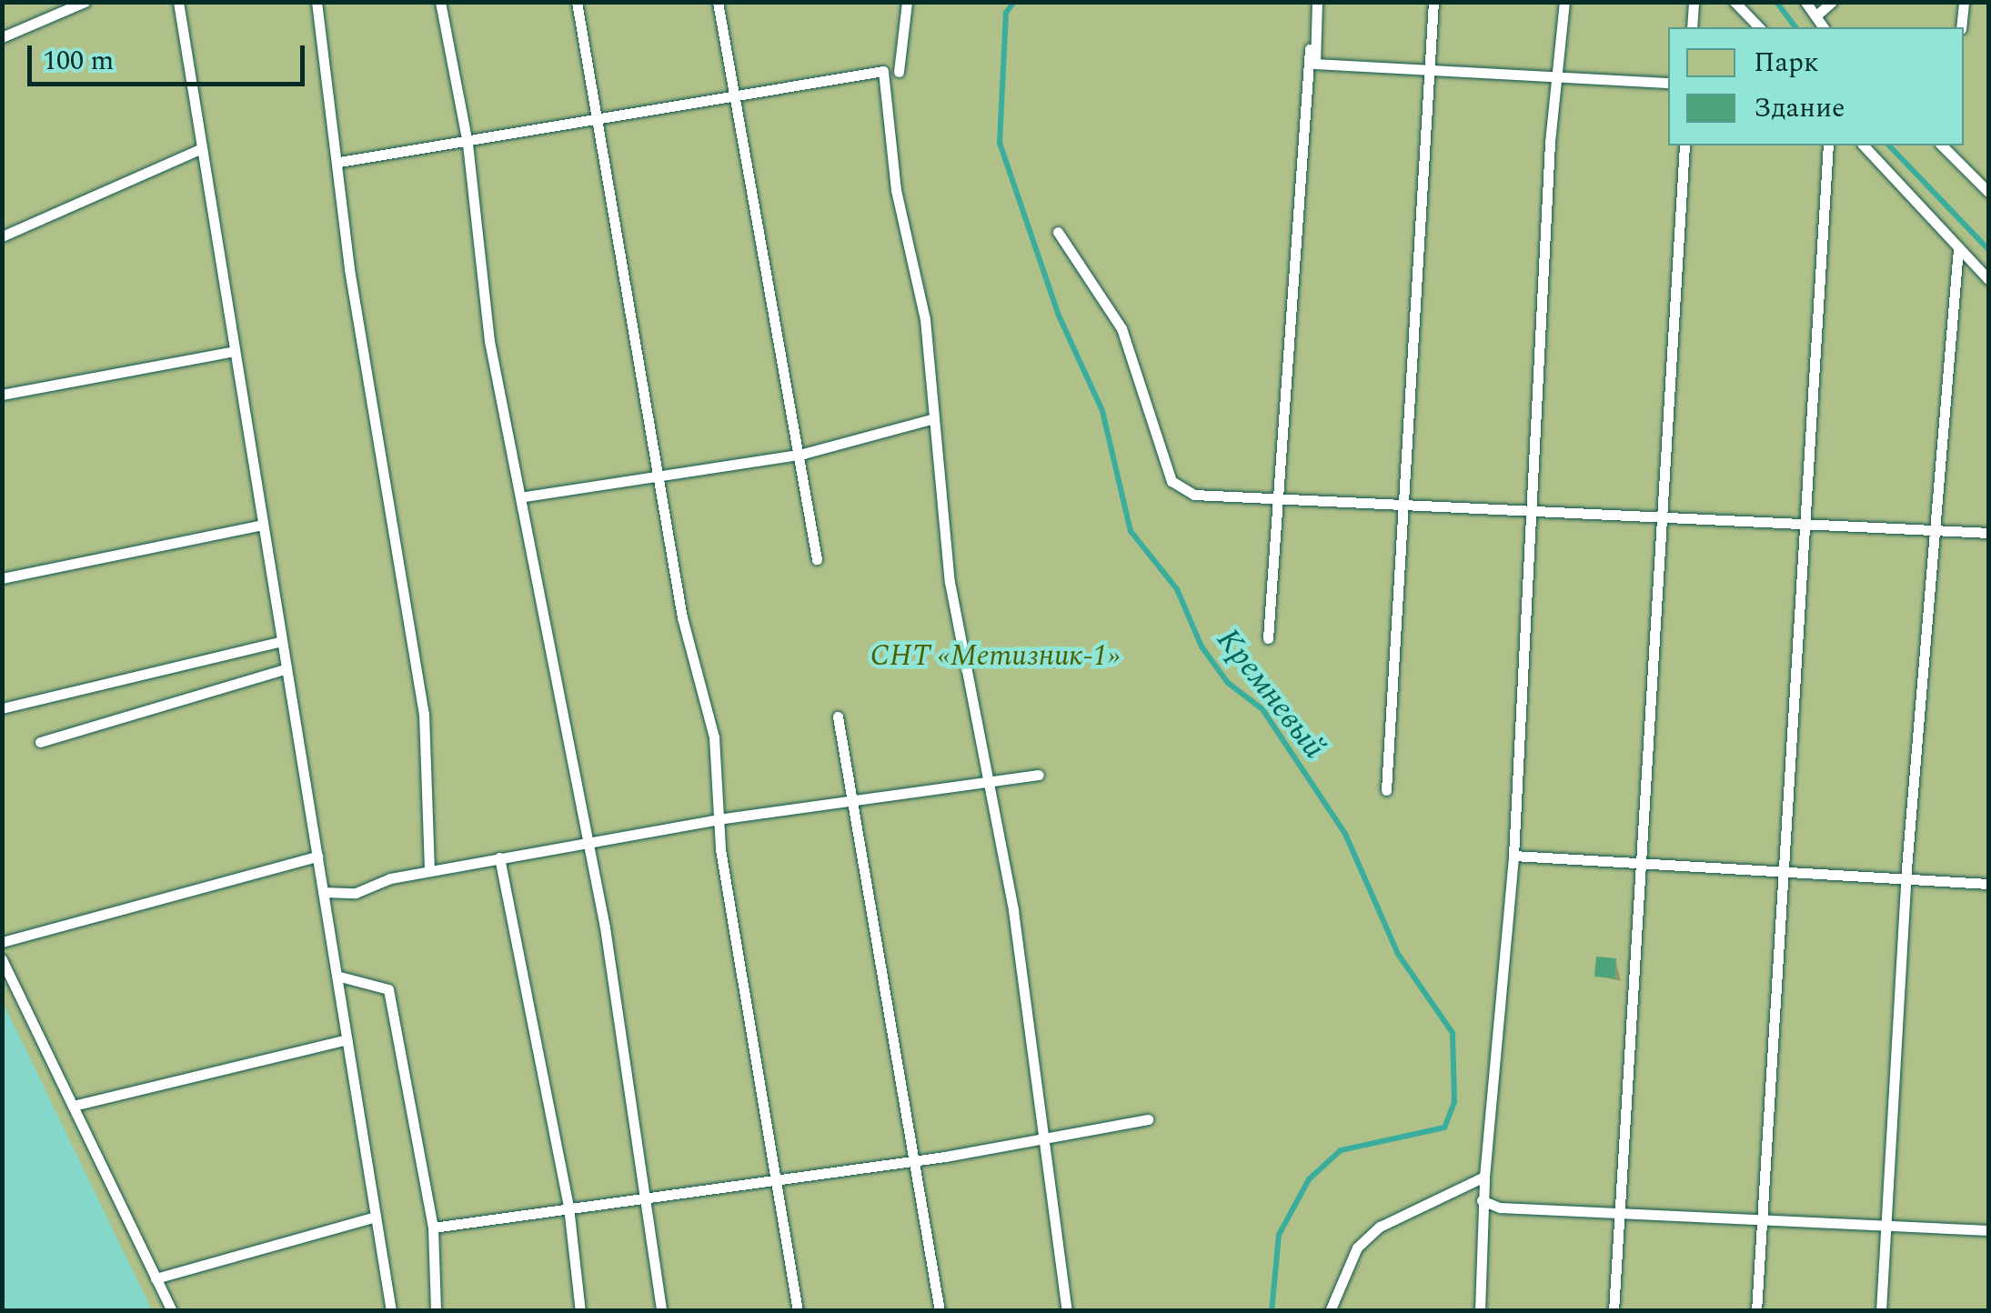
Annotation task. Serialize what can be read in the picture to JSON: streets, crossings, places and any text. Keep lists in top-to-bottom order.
{
  "water": ["Кремневый"],
  "parks": ["СНТ «Метизник-1»"],
  "legend": ["Парк", "Здание"],
  "scale_bar": "100 m"
}
